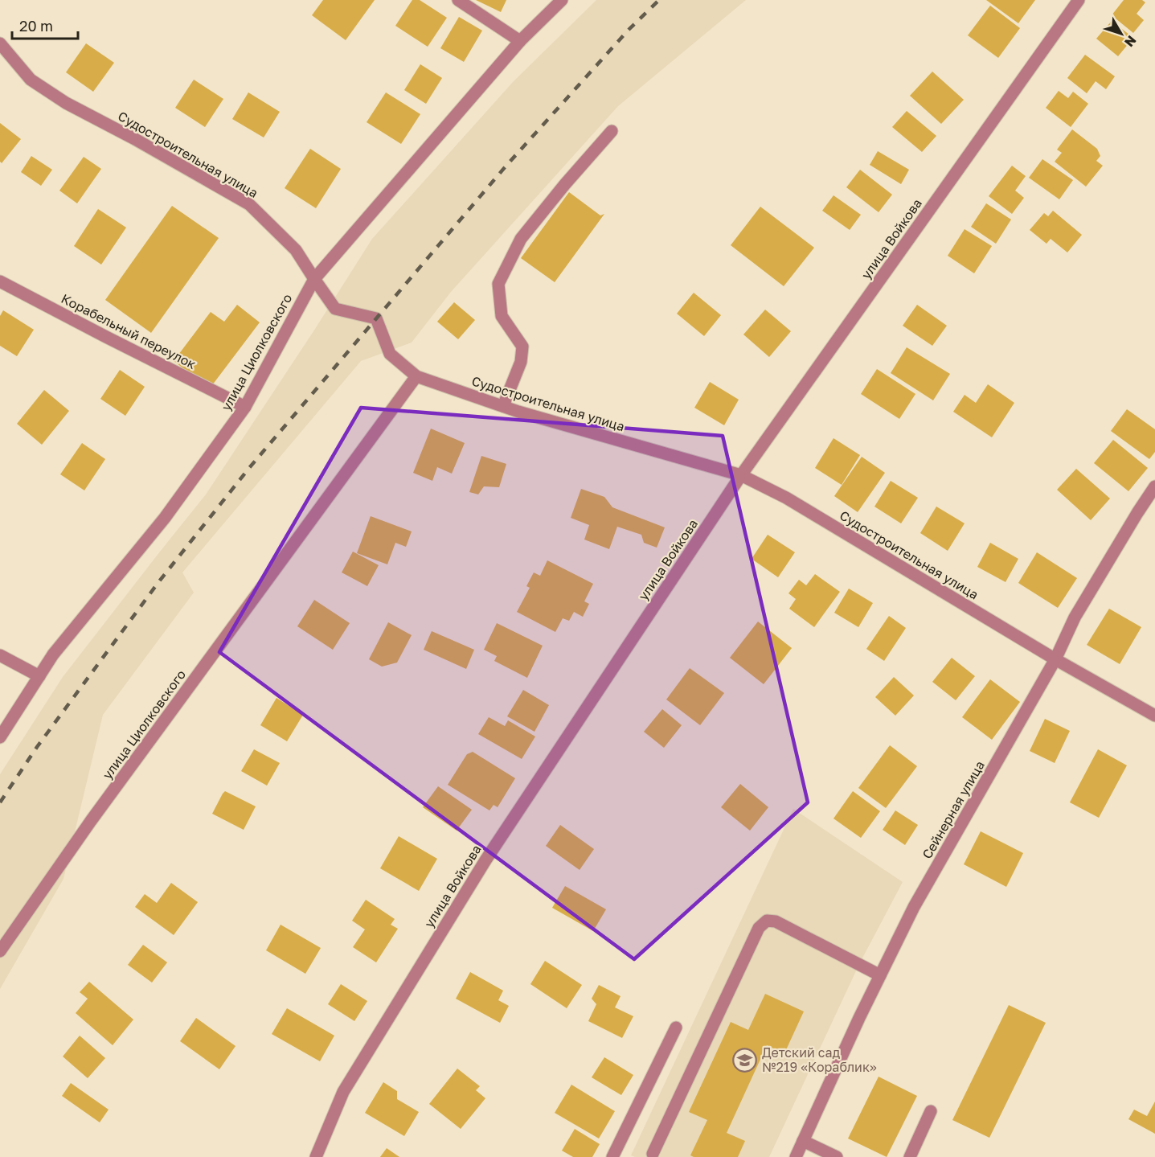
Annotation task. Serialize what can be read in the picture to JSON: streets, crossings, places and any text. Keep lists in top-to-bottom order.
{
  "streets": {
    "street": [
      "Судостроительная улица",
      "улица Войкова",
      "Корабельный переулок",
      "улица Циолковского",
      "Сейнерная улица"
    ]
  },
  "crossings": [
    ["Судостроительная улица", "улица Войкова"],
    ["Судостроительная улица", "улица Циолковского"],
    ["Судостроительная улица", "Сейнерная улица"],
    ["Корабельный переулок", "улица Циолковского"]
  ],
  "places": {
    "school or university": ["Детский сад №219 «Кораблик»"]
  },
  "scale_bar": "20 m",
  "north": "bottom right"
}
